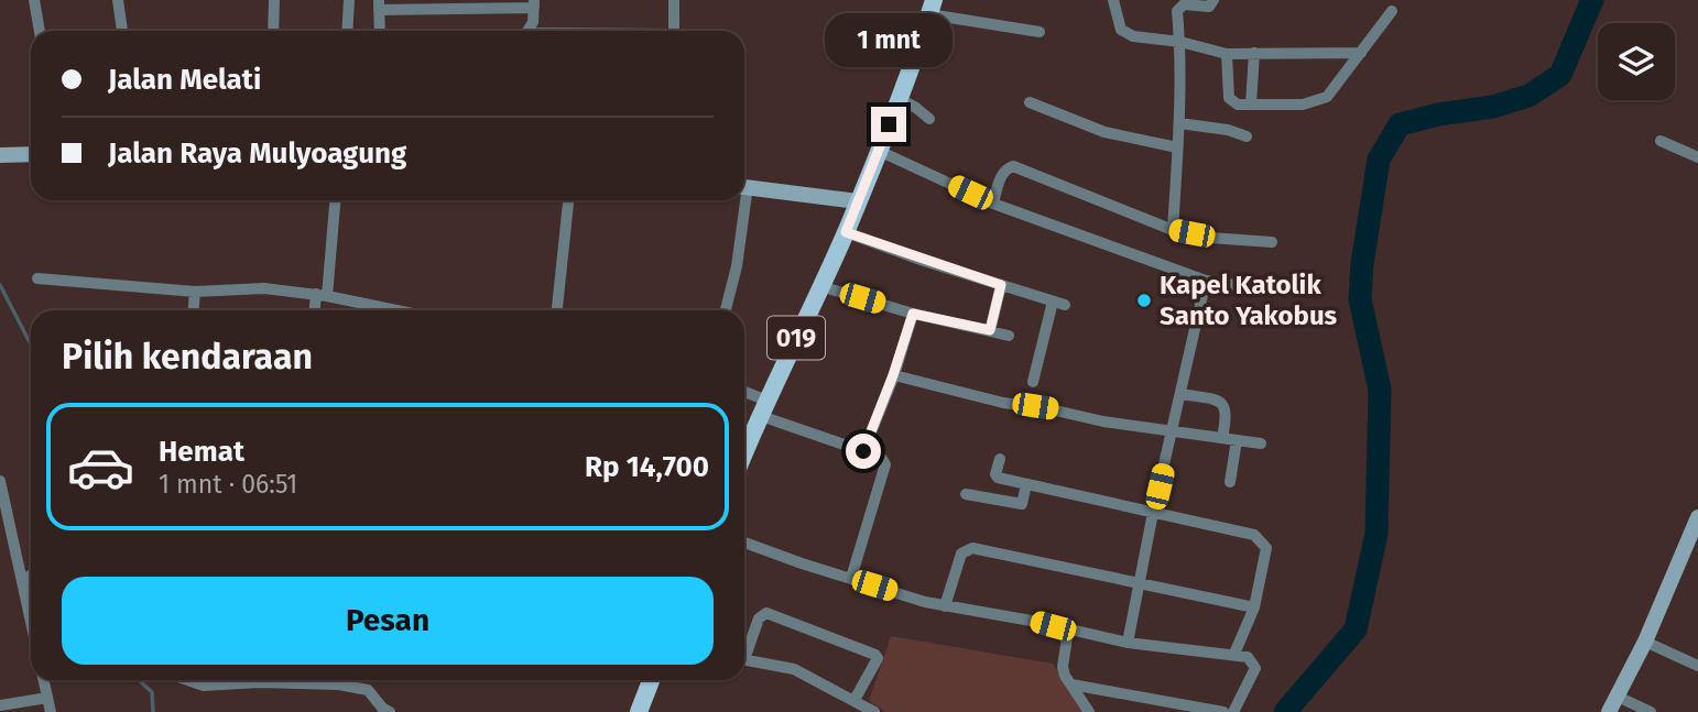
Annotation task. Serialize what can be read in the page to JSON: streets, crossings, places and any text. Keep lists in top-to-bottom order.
{
  "streets": {
    "main road": ["019"]
  },
  "places": ["Kapel Katolik Santo Yakobus"],
  "page": {
    "bubble": "1 mnt",
    "banner": ["Jalan Melati", "Jalan Raya Mulyoagung"],
    "heading": "Pilih kendaraan",
    "list": [
      {
        "name": "Hemat",
        "note": "1 mnt · 06:51",
        "value": "Rp 14,700"
      }
    ],
    "buttons": "Pesan"
  }
}
